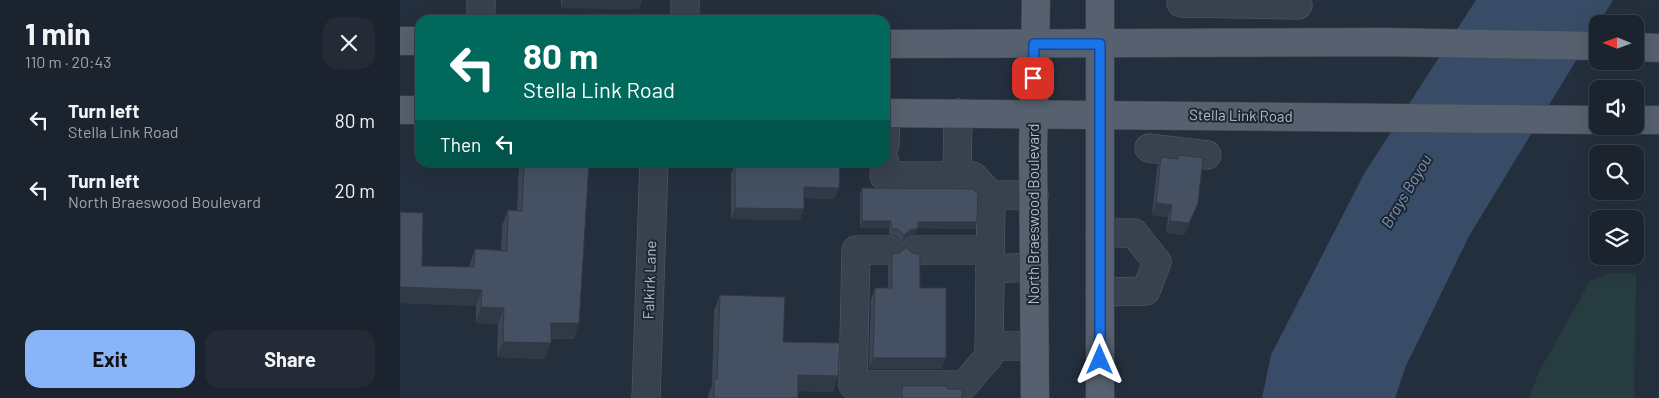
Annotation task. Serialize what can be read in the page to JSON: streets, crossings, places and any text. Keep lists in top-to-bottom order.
{
  "streets": {
    "main road": ["Stella Link Road", "North Braeswood Boulevard"],
    "street": ["Falkirk Lane"]
  },
  "crossings": [
    ["Stella Link Road", "North Braeswood Boulevard"]
  ],
  "water": ["Brays Bayou"],
  "north": "left",
  "page": {
    "heading": ["1 min", "110 m · 20:43"],
    "turn": ["80 m", "Stella Link Road"],
    "list": [
      {
        "name": "Turn left",
        "note": "Stella Link Road",
        "value": "80 m"
      },
      {
        "name": "Turn left",
        "note": "North Braeswood Boulevard",
        "value": "20 m"
      }
    ],
    "then": "Then",
    "buttons": ["Exit", "Share"]
  }
}
